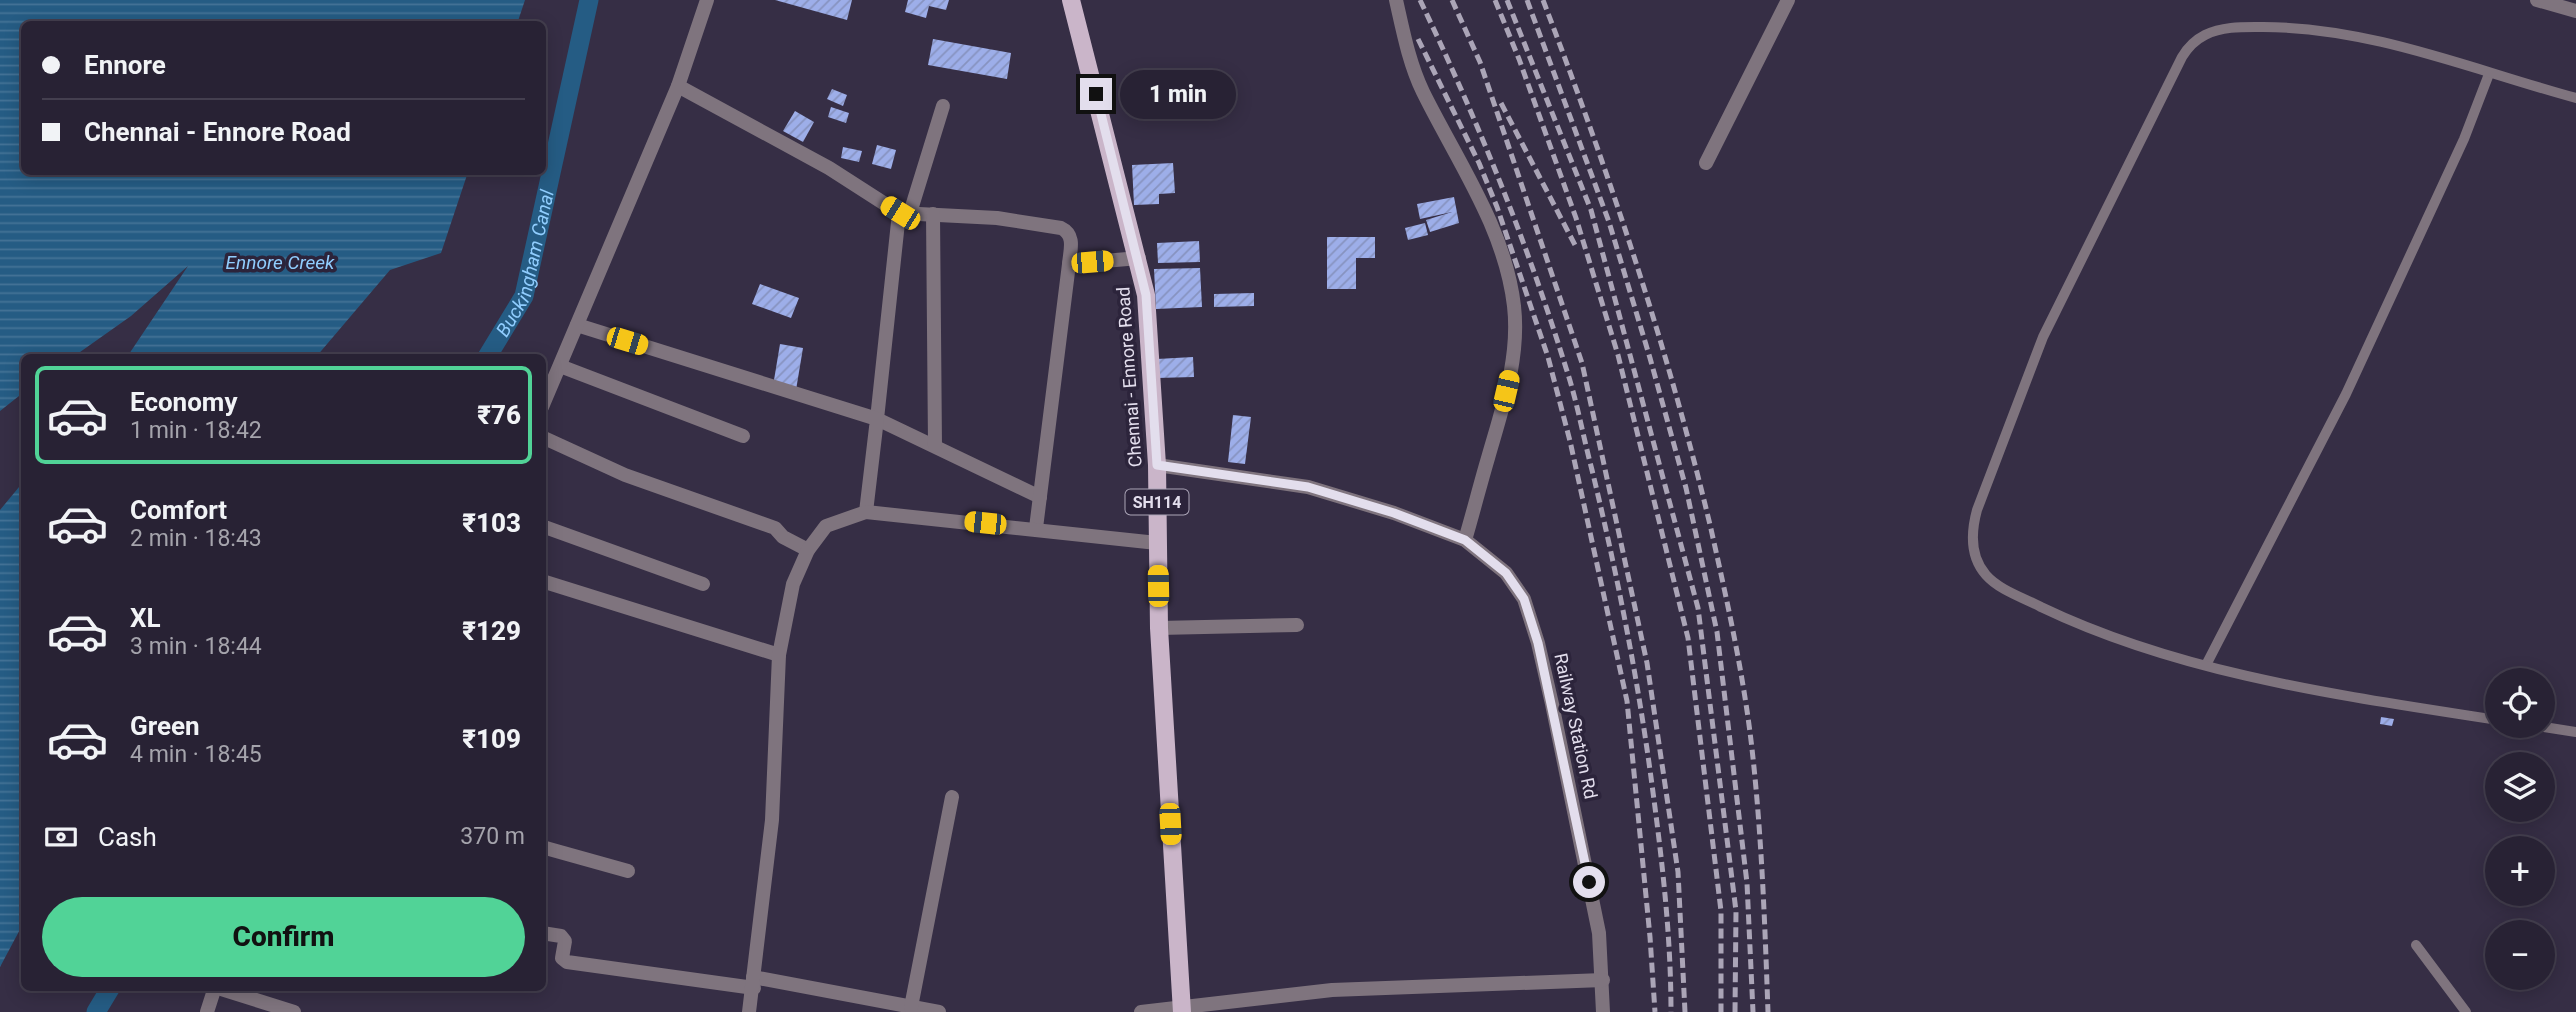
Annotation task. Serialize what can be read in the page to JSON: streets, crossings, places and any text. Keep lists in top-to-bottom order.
{
  "streets": {
    "main road": ["Chennai - Ennore Road", "SH114"],
    "street": ["Railway Station Rd"]
  },
  "crossings": [
    ["Chennai - Ennore Road", "Railway Station Rd"]
  ],
  "water": ["Ennore Creek", "Buckingham Canal"],
  "page": {
    "banner": ["Ennore", "Chennai - Ennore Road"],
    "bubble": "1 min",
    "list": [
      {
        "name": "Economy",
        "note": "1 min · 18:42",
        "value": "₹76"
      },
      {
        "name": "Comfort",
        "note": "2 min · 18:43",
        "value": "₹103"
      },
      {
        "name": "XL",
        "note": "3 min · 18:44",
        "value": "₹129"
      },
      {
        "name": "Green",
        "note": "4 min · 18:45",
        "value": "₹109"
      }
    ],
    "map_buttons": ["+", "−"],
    "pay": ["Cash", "370 m"],
    "buttons": "Confirm"
  }
}
